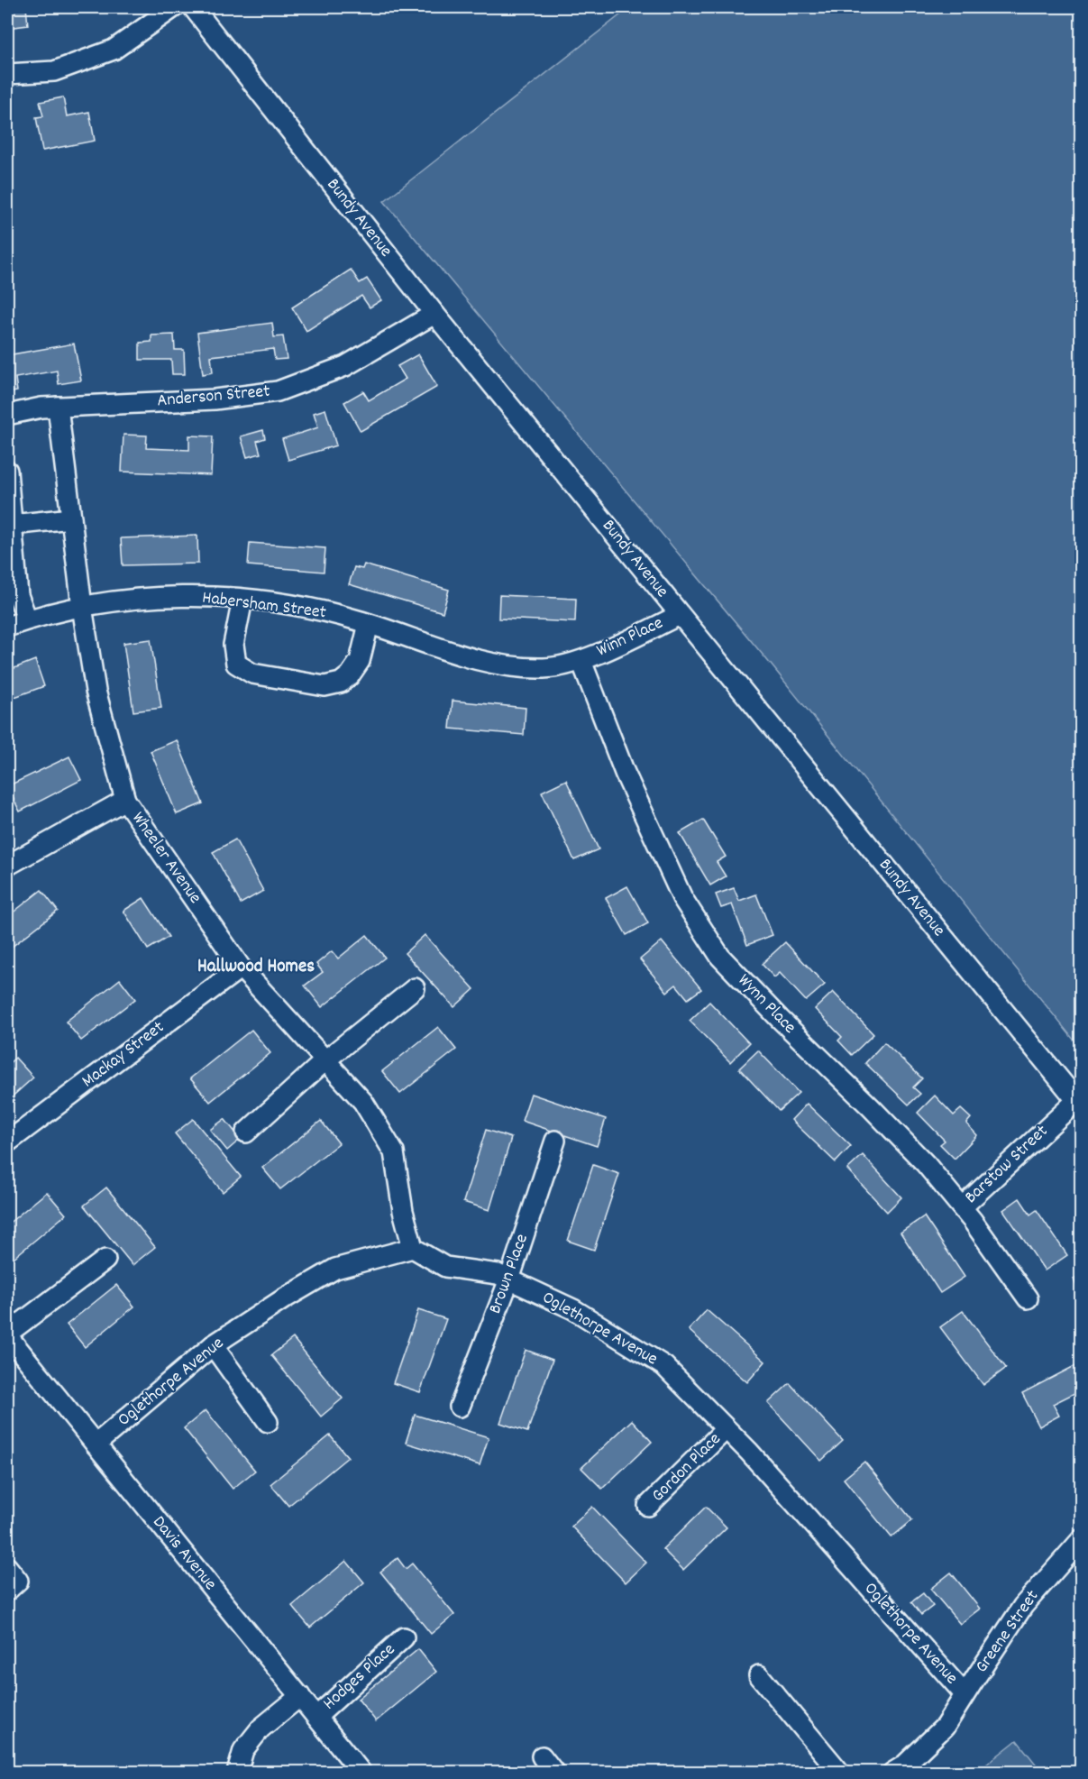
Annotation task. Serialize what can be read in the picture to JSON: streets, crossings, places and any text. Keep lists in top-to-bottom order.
{
  "streets": {
    "street": [
      "Bundy Avenue",
      "Anderson Street",
      "Habersham Street",
      "Winn Place",
      "Wheeler Avenue",
      "Wynn Place",
      "Mackay Street",
      "Barstow Street",
      "Brown Place",
      "Oglethorpe Avenue",
      "Gordon Place",
      "Davis Avenue",
      "Greene Street",
      "Hodges Place"
    ]
  },
  "crossings": [
    ["Bundy Avenue", "Anderson Street"],
    ["Bundy Avenue", "Winn Place"],
    ["Bundy Avenue", "Barstow Street"],
    ["Anderson Street", "Wheeler Avenue"],
    ["Habersham Street", "Winn Place"],
    ["Habersham Street", "Wheeler Avenue"],
    ["Habersham Street", "Wynn Place"],
    ["Winn Place", "Wynn Place"],
    ["Wheeler Avenue", "Mackay Street"],
    ["Wheeler Avenue", "Oglethorpe Avenue"],
    ["Wynn Place", "Barstow Street"],
    ["Brown Place", "Oglethorpe Avenue"],
    ["Oglethorpe Avenue", "Gordon Place"],
    ["Oglethorpe Avenue", "Davis Avenue"],
    ["Oglethorpe Avenue", "Greene Street"],
    ["Davis Avenue", "Hodges Place"]
  ],
  "districts": ["Hallwood Homes"]
}
